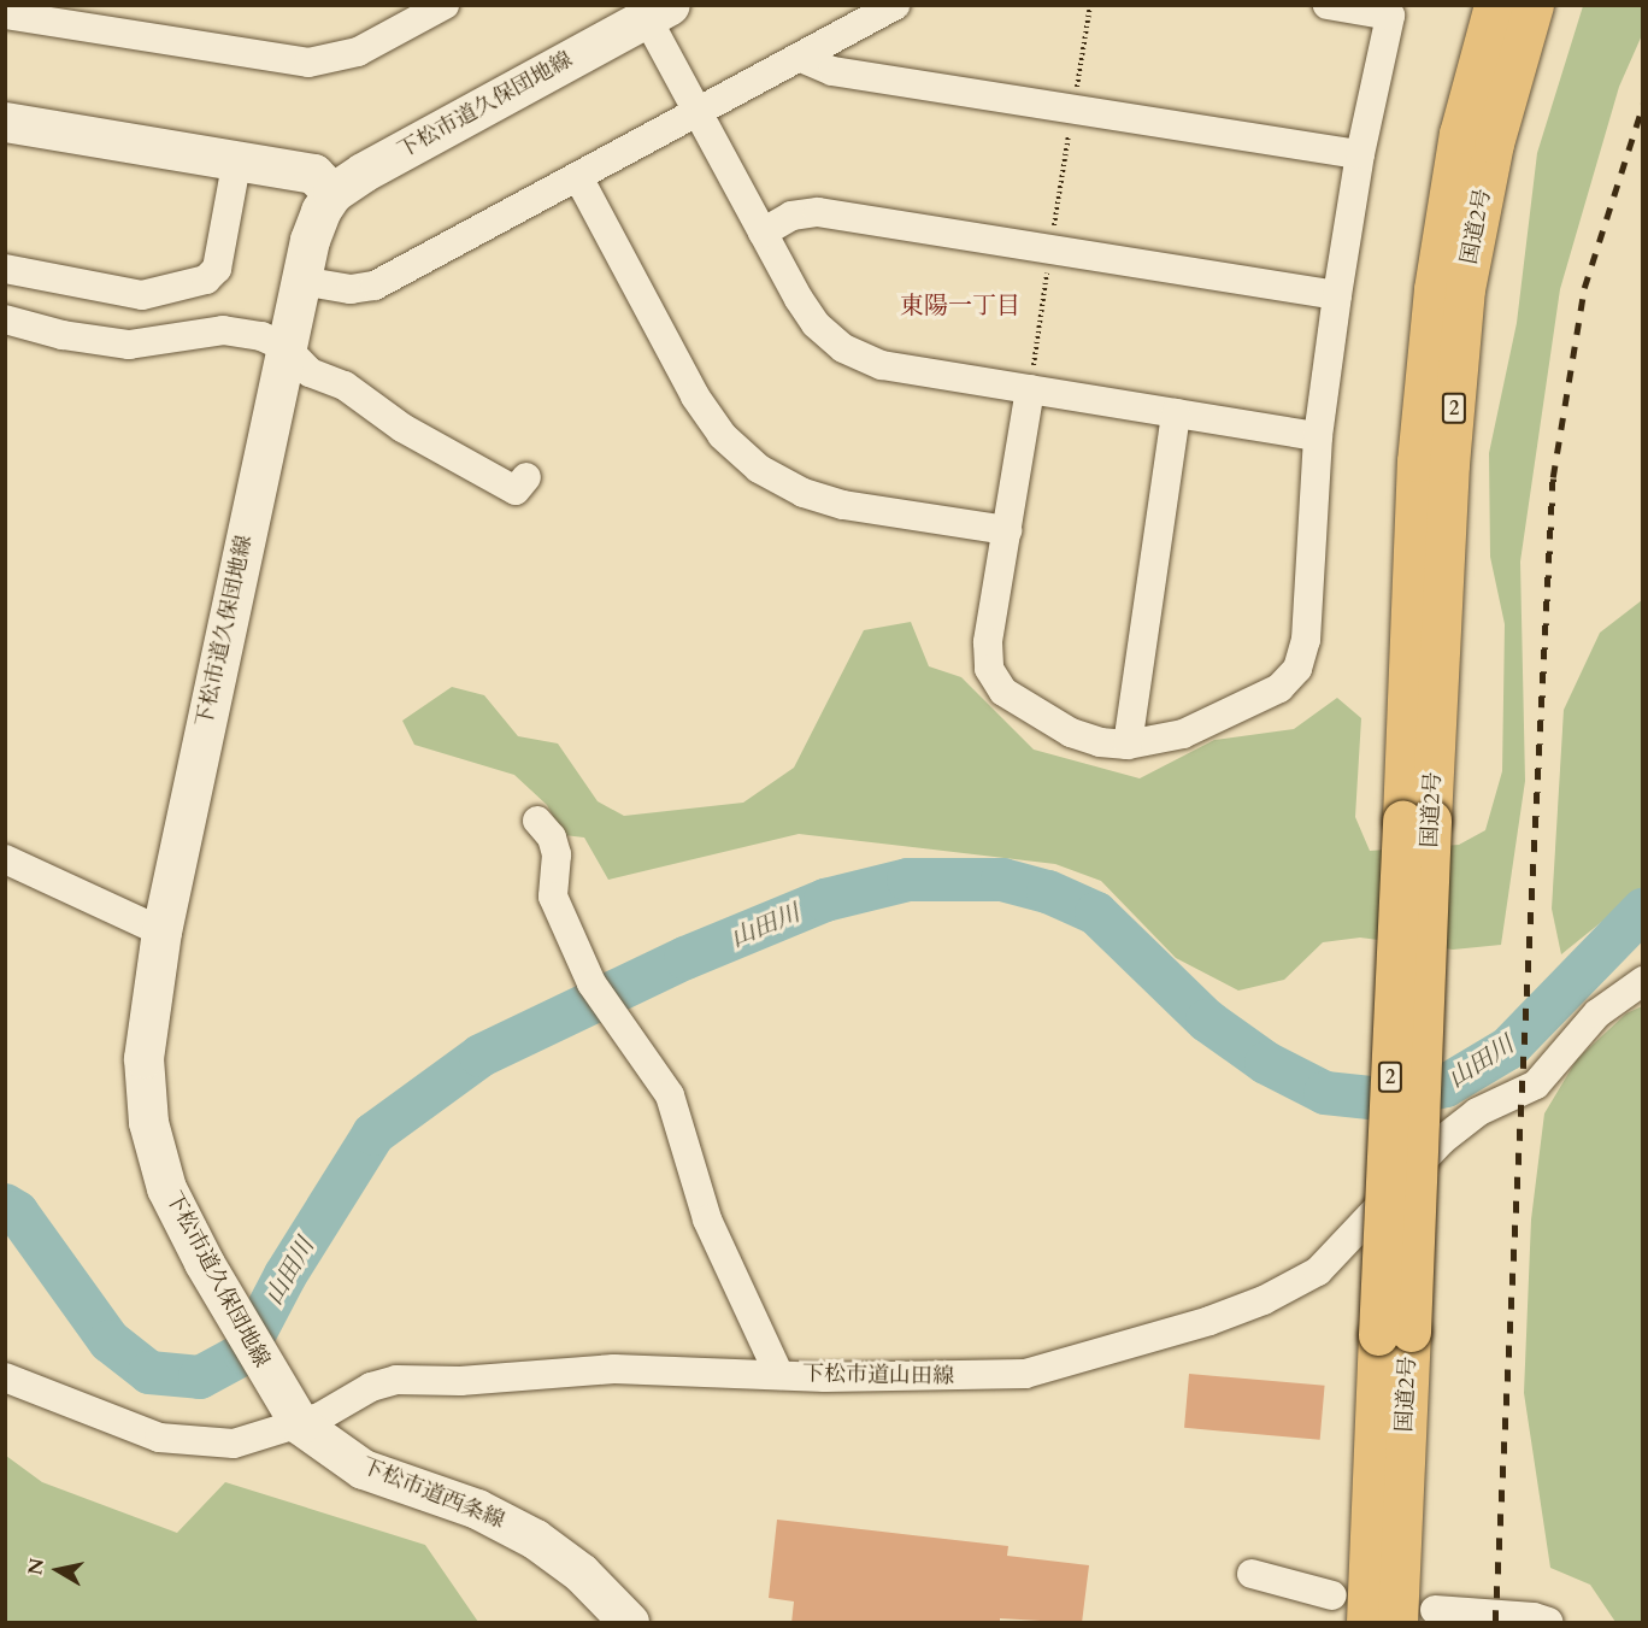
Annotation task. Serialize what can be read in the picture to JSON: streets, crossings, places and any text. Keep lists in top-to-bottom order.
{
  "streets": {
    "highway": ["国道2号", "2"],
    "street": ["下松市道久保団地線", "下松市道山田線", "下松市道西条線"]
  },
  "crossings": [
    ["下松市道久保団地線", "下松市道山田線"],
    ["下松市道久保団地線", "下松市道西条線"],
    ["下松市道山田線", "下松市道西条線"]
  ],
  "districts": ["東陽一丁目"],
  "water": ["山田川"],
  "north": "left"
}
